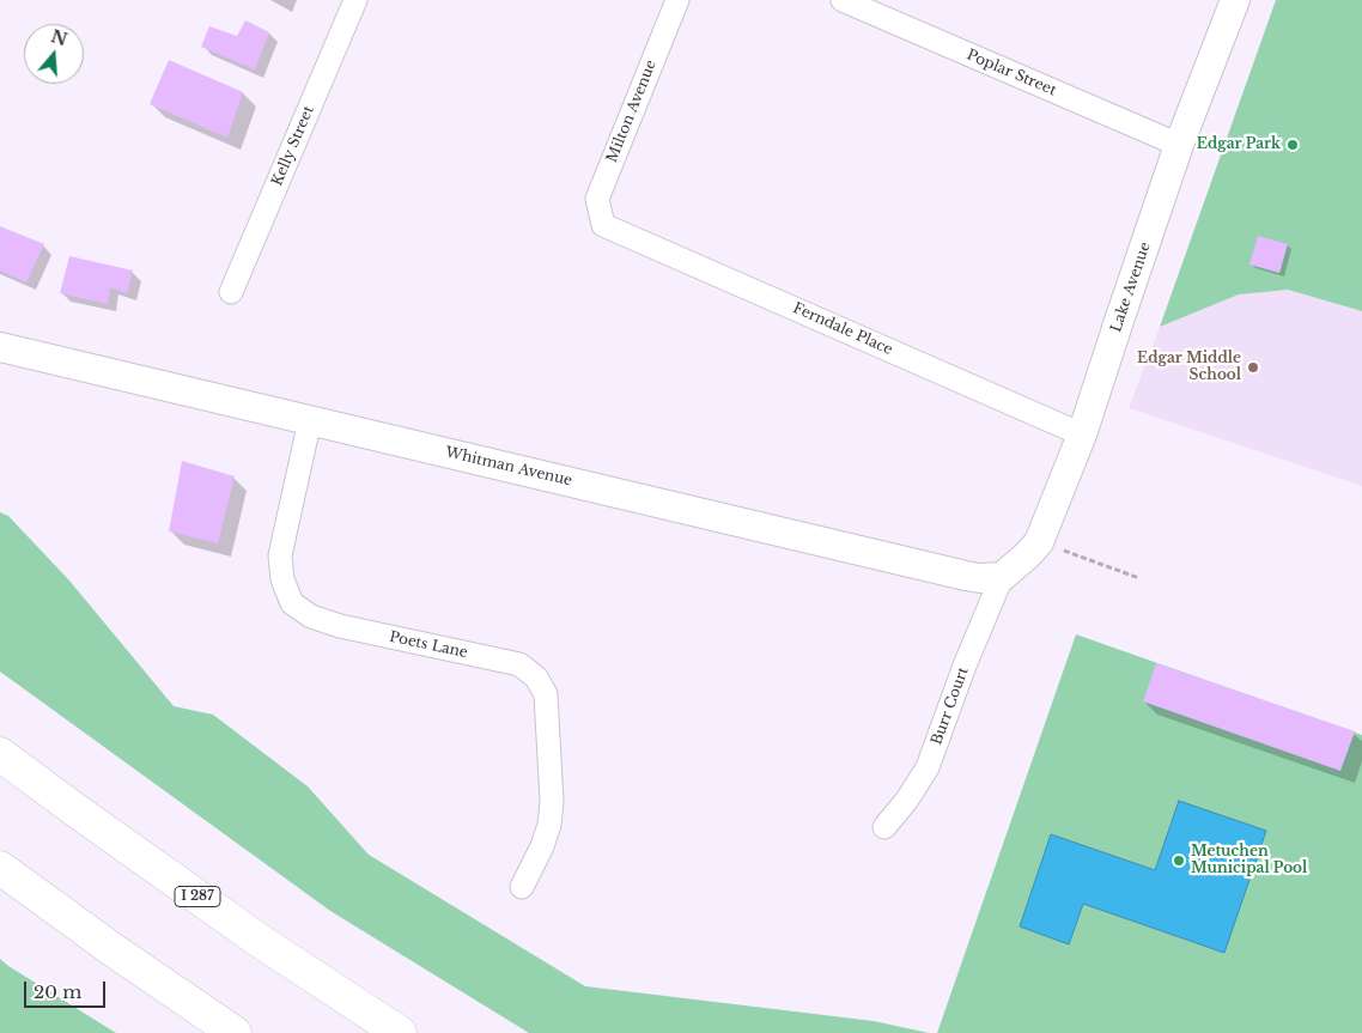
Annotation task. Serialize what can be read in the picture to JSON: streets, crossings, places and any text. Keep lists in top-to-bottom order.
{
  "streets": {
    "highway": ["I 287"],
    "street": [
      "Poplar Street",
      "Milton Avenue",
      "Kelly Street",
      "Lake Avenue",
      "Ferndale Place",
      "Whitman Avenue",
      "Poets Lane",
      "Burr Court"
    ]
  },
  "crossings": [
    ["Poplar Street", "Lake Avenue"],
    ["Milton Avenue", "Ferndale Place"],
    ["Lake Avenue", "Ferndale Place"],
    ["Lake Avenue", "Whitman Avenue"],
    ["Lake Avenue", "Burr Court"],
    ["Whitman Avenue", "Poets Lane"],
    ["Whitman Avenue", "Burr Court"]
  ],
  "places": ["Edgar Park", "Edgar Middle School", "Metuchen Municipal Pool"],
  "scale_bar": "20 m",
  "north": "top"
}
